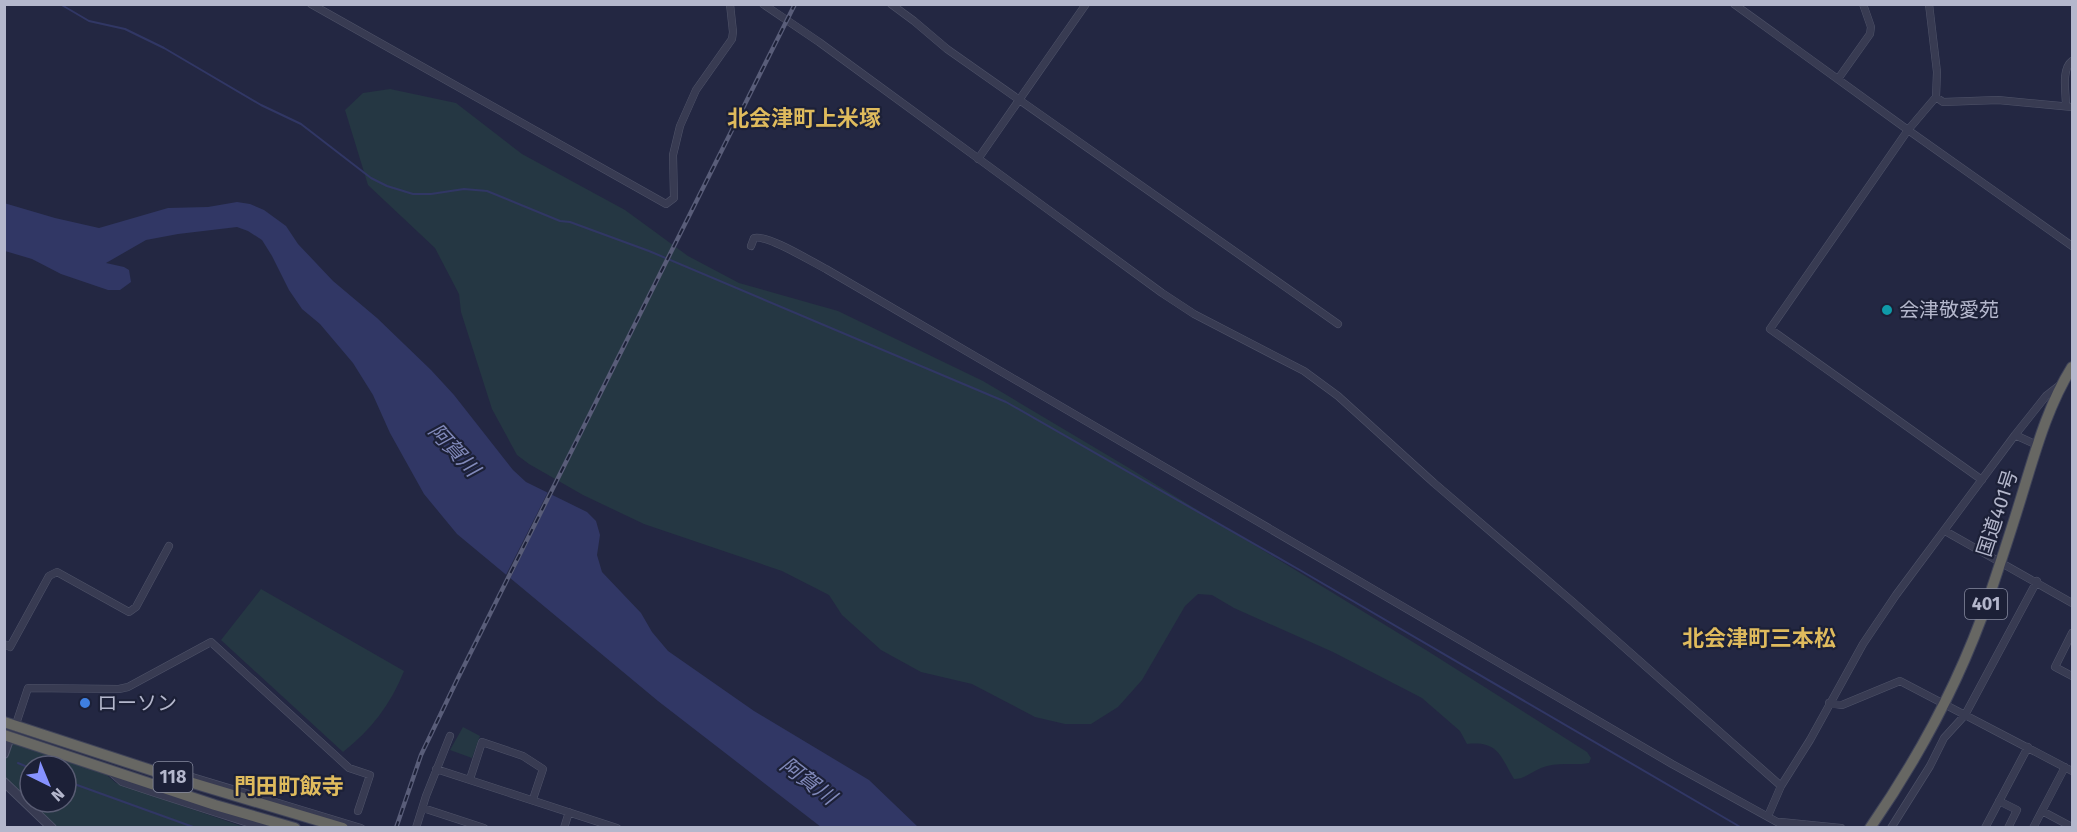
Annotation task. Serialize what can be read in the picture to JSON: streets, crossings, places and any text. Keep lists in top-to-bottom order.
{
  "streets": {
    "highway": ["国道401号", "401", "118"]
  },
  "districts": ["北会津町上米塚", "北会津町三本松", "門田町飯寺"],
  "water": ["阿賀川"],
  "places": ["会津敬愛苑", "ローソン"],
  "north": "bottom right"
}
